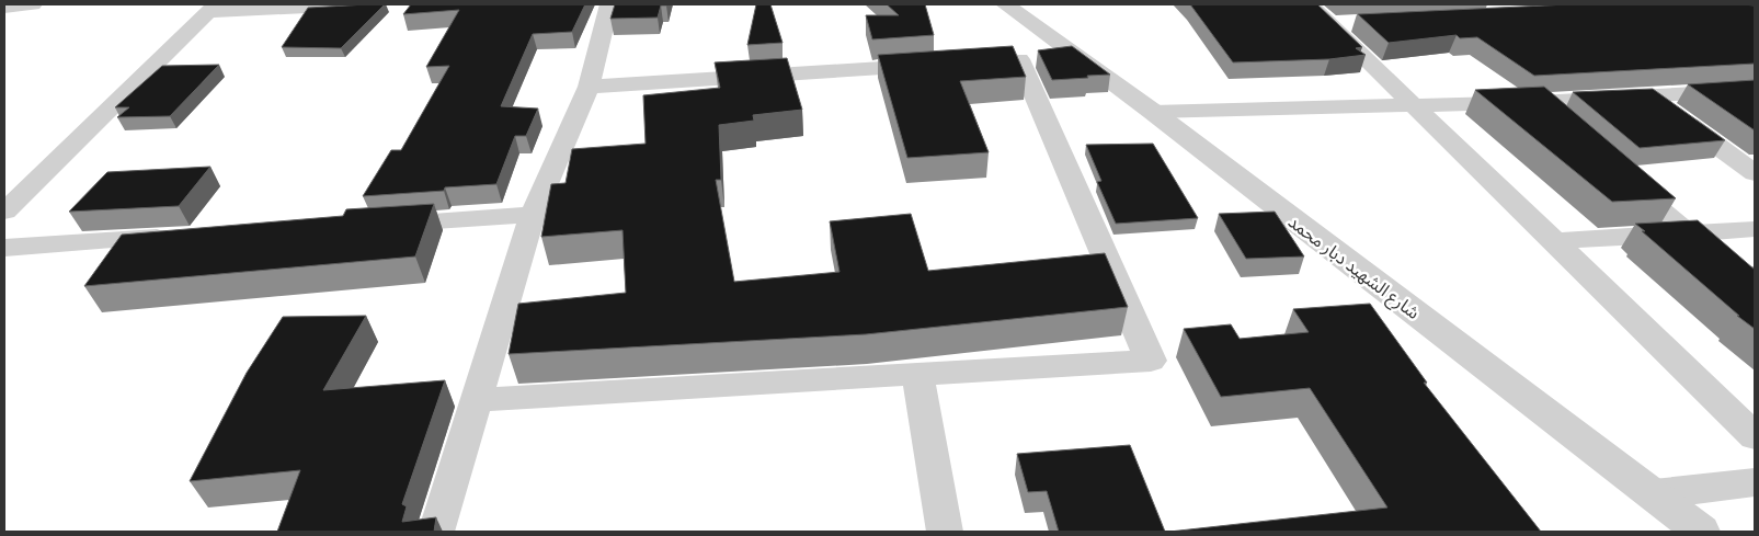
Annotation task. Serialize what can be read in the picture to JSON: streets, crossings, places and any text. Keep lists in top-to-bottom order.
{
  "streets": {
    "street": ["شارع الشهيد دبار محمد"]
  }
}
